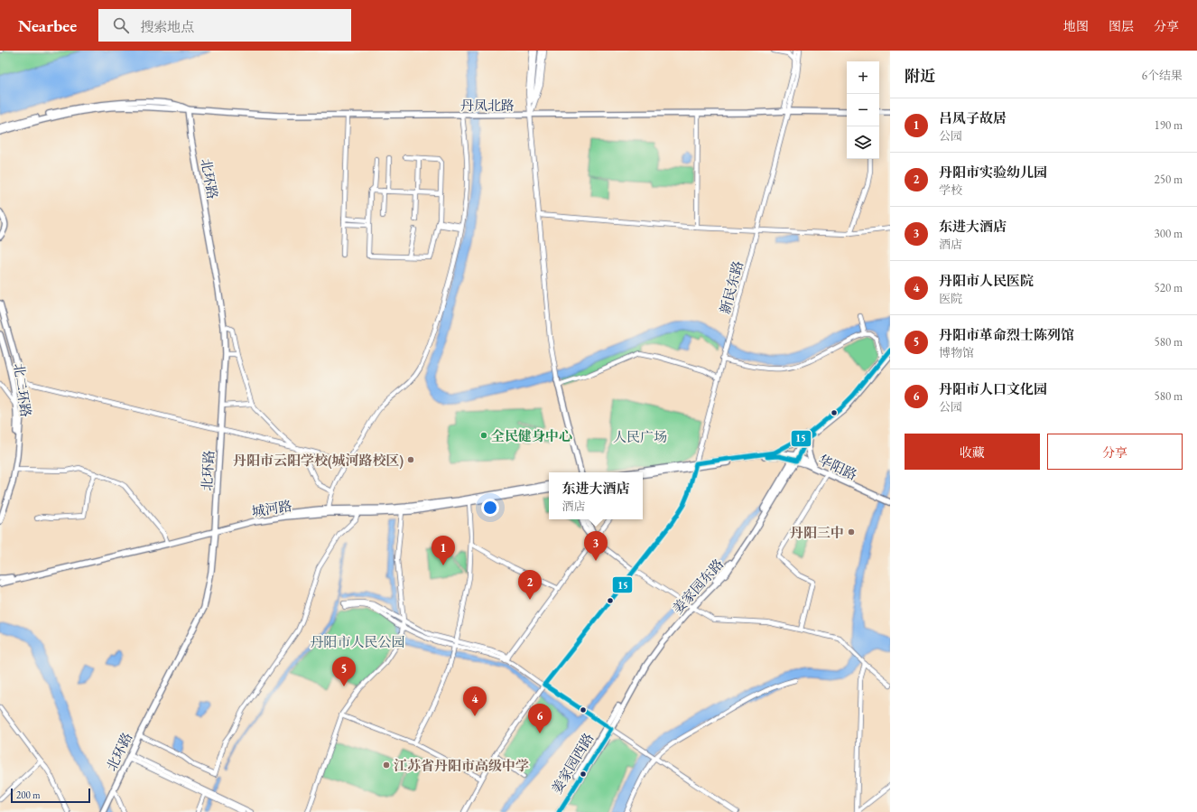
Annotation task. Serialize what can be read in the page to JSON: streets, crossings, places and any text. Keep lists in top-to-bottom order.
{
  "streets": {
    "main road": [
      "丹凤北路",
      "北环路",
      "北二环路",
      "华阳路",
      "城河路",
      "姜家园东路",
      "姜家园西路"
    ],
    "street": ["新民东路"]
  },
  "crossings": [
    ["丹凤北路", "北环路"],
    ["丹凤北路", "新民东路"],
    ["北环路", "城河路"],
    ["华阳路", "姜家园东路"],
    ["姜家园东路", "姜家园西路"]
  ],
  "parks": ["人民广场", "丹阳市人民公园"],
  "places": [
    "全民健身中心",
    "丹阳市云阳学校(城河路校区)",
    "丹阳三中",
    "江苏省丹阳市高级中学"
  ],
  "lines": ["transit line 15"],
  "scale_bar": "200 m",
  "page": {
    "header": "Nearbee",
    "search": "搜索地点",
    "nav": ["地图", "图层", "分享"],
    "heading": ["附近", "6个结果"],
    "map_buttons": ["+", "−"],
    "list": [
      {
        "mark": "1",
        "name": "吕凤子故居",
        "note": "公园",
        "value": "190 m"
      },
      {
        "mark": "2",
        "name": "丹阳市实验幼儿园",
        "note": "学校",
        "value": "250 m"
      },
      {
        "mark": "3",
        "name": "东进大酒店",
        "note": "酒店",
        "value": "300 m"
      },
      {
        "mark": "4",
        "name": "丹阳市人民医院",
        "note": "医院",
        "value": "520 m"
      },
      {
        "mark": "5",
        "name": "丹阳市革命烈士陈列馆",
        "note": "博物馆",
        "value": "580 m"
      },
      {
        "mark": "6",
        "name": "丹阳市人口文化园",
        "note": "公园",
        "value": "580 m"
      }
    ],
    "buttons": ["收藏", "分享"],
    "popup": ["东进大酒店", "酒店"],
    "pins": [
      "3",
      "1",
      "2",
      "5",
      "4",
      "6"
    ],
    "scale": "200 m"
  }
}
